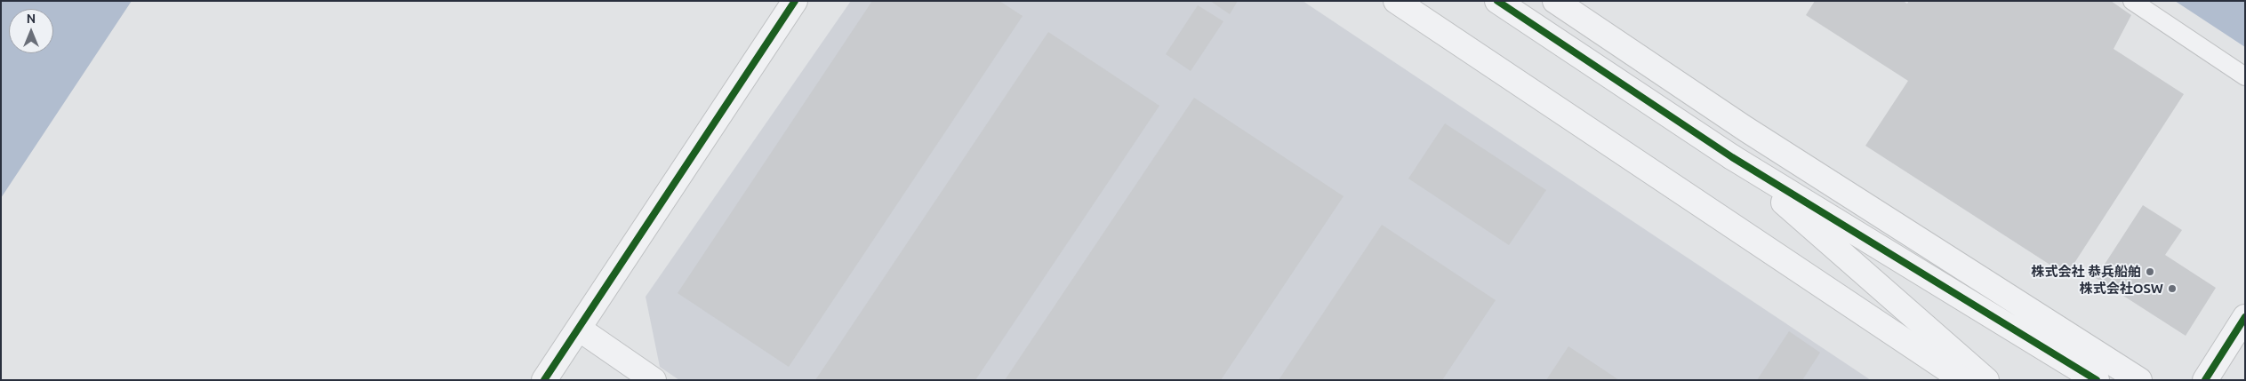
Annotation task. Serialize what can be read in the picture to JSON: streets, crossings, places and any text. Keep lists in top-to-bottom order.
{
  "places": ["株式会社 恭兵船舶", "株式会社OSW"],
  "north": "top"
}
